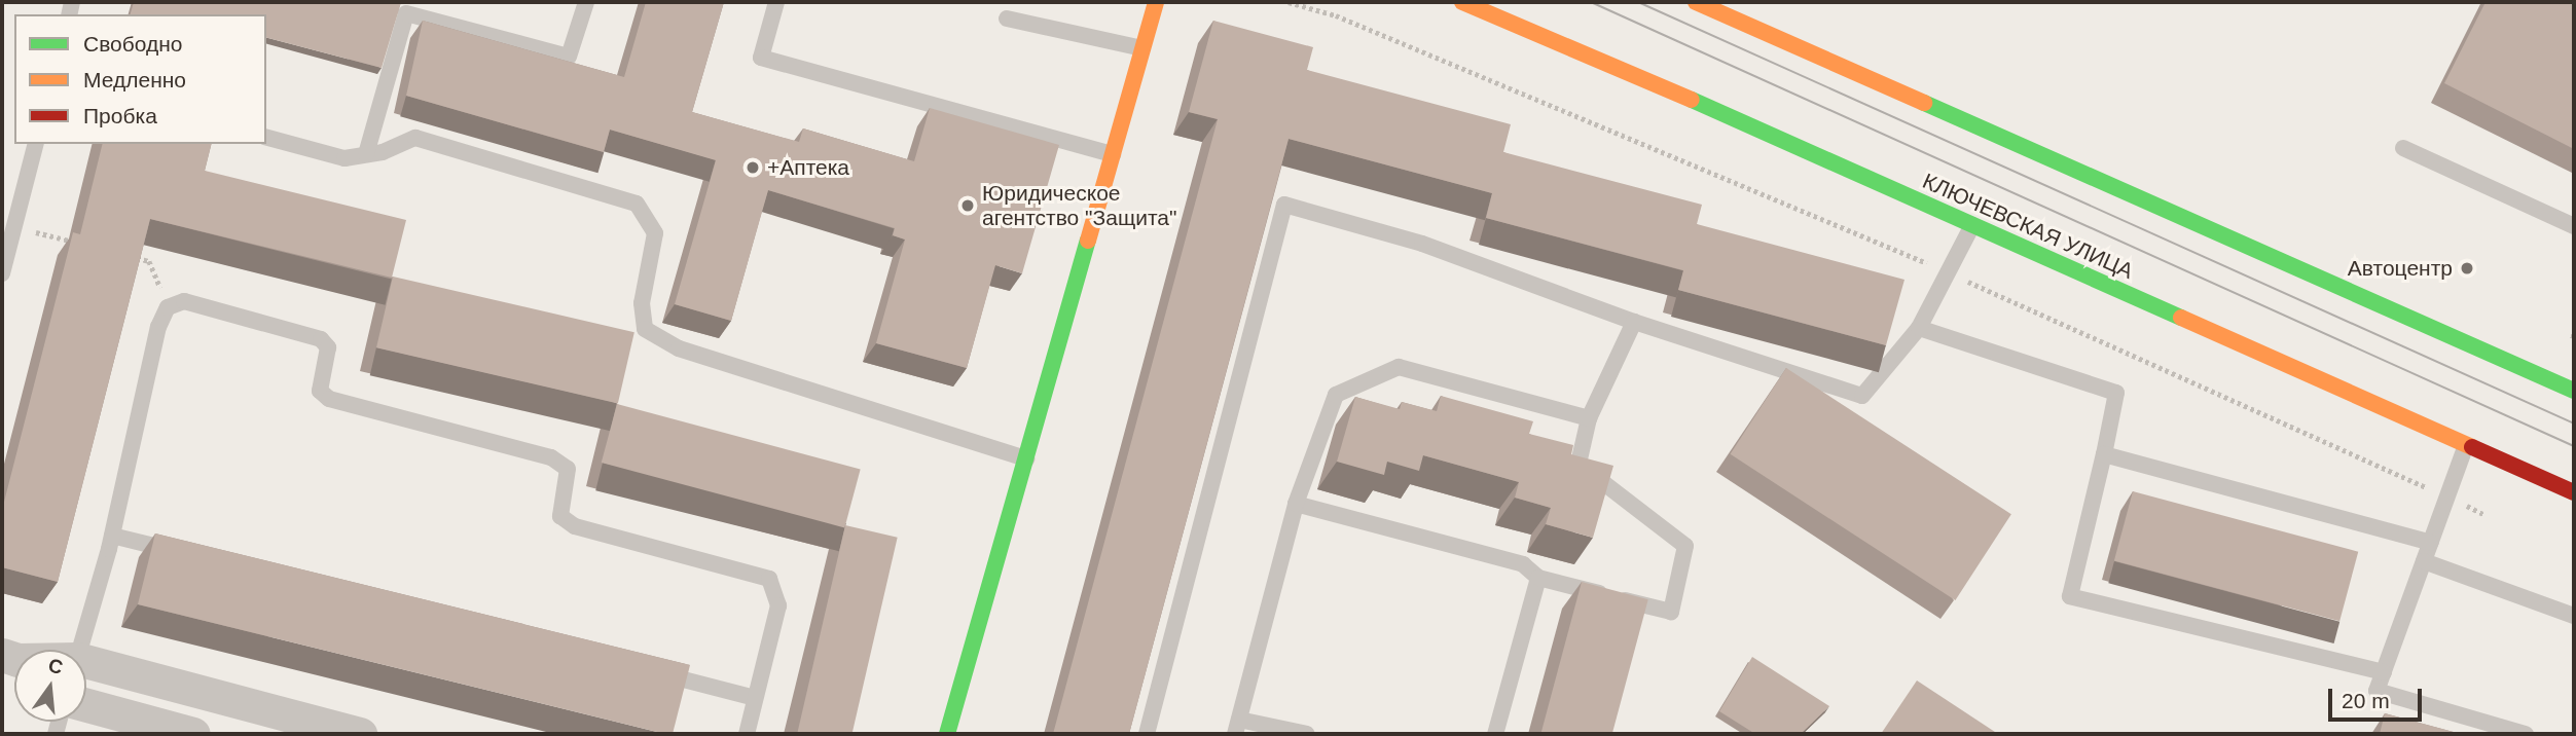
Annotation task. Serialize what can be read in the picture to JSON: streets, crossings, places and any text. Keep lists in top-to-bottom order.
{
  "streets": {
    "main road": ["КЛЮЧЕВСКАЯ УЛИЦА"]
  },
  "places": ["+Аптека", "Юридическое агентство \"Защита\"", "Автоцентр"],
  "legend": ["Свободно", "Медленно", "Пробка"],
  "scale_bar": "20 m",
  "north": "top"
}
